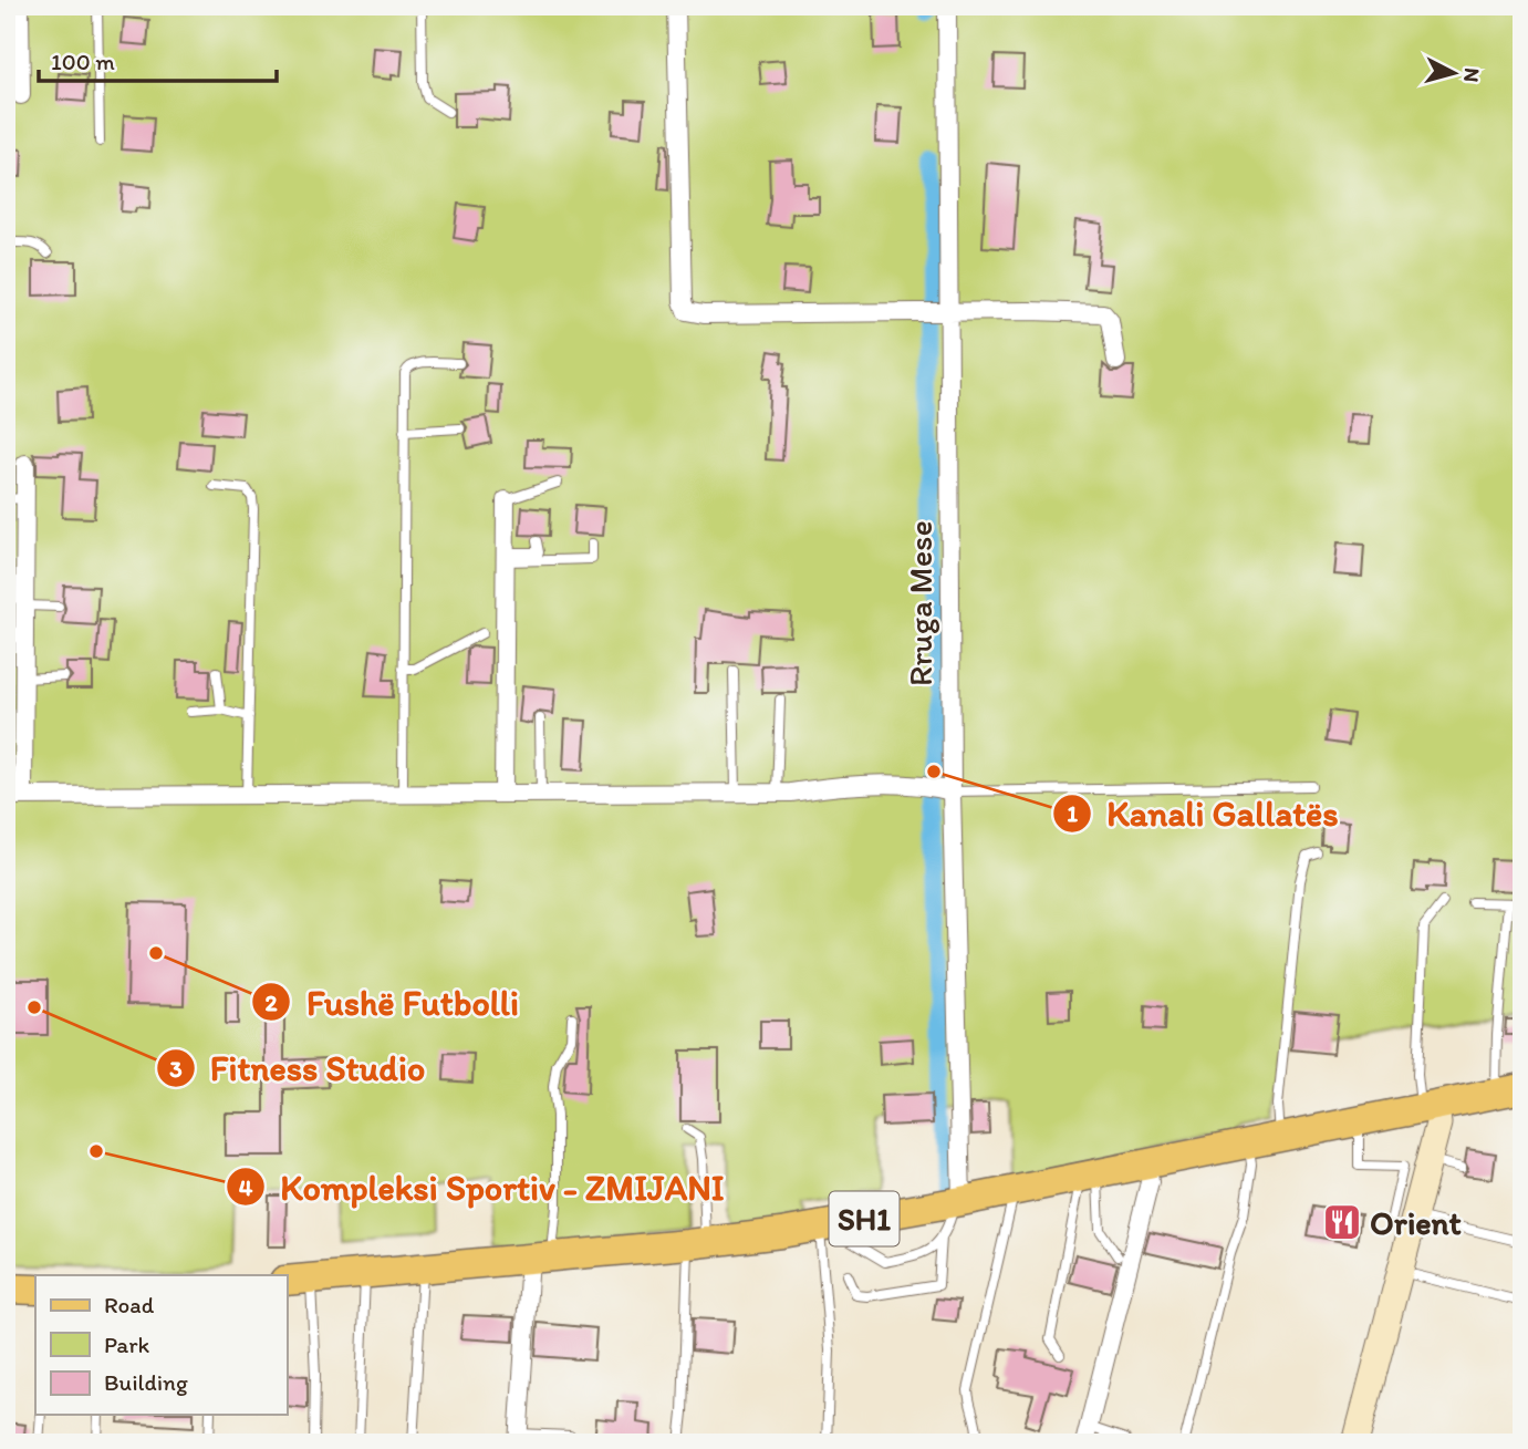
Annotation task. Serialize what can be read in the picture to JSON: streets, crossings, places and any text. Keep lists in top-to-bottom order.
{
  "streets": {
    "main road": ["SH1"],
    "street": ["Rruga Mese"]
  },
  "crossings": [
    ["Rruga Mese", "SH1"]
  ],
  "places": {
    "other": [
      "Kanali Gallatës",
      "Fushë Futbolli",
      "Fitness Studio",
      "Kompleksi Sportiv - ZMIJANI"
    ],
    "restaurant": ["Orient"]
  },
  "legend": ["Road", "Park", "Building"],
  "scale_bar": "100 m",
  "north": "right"
}
